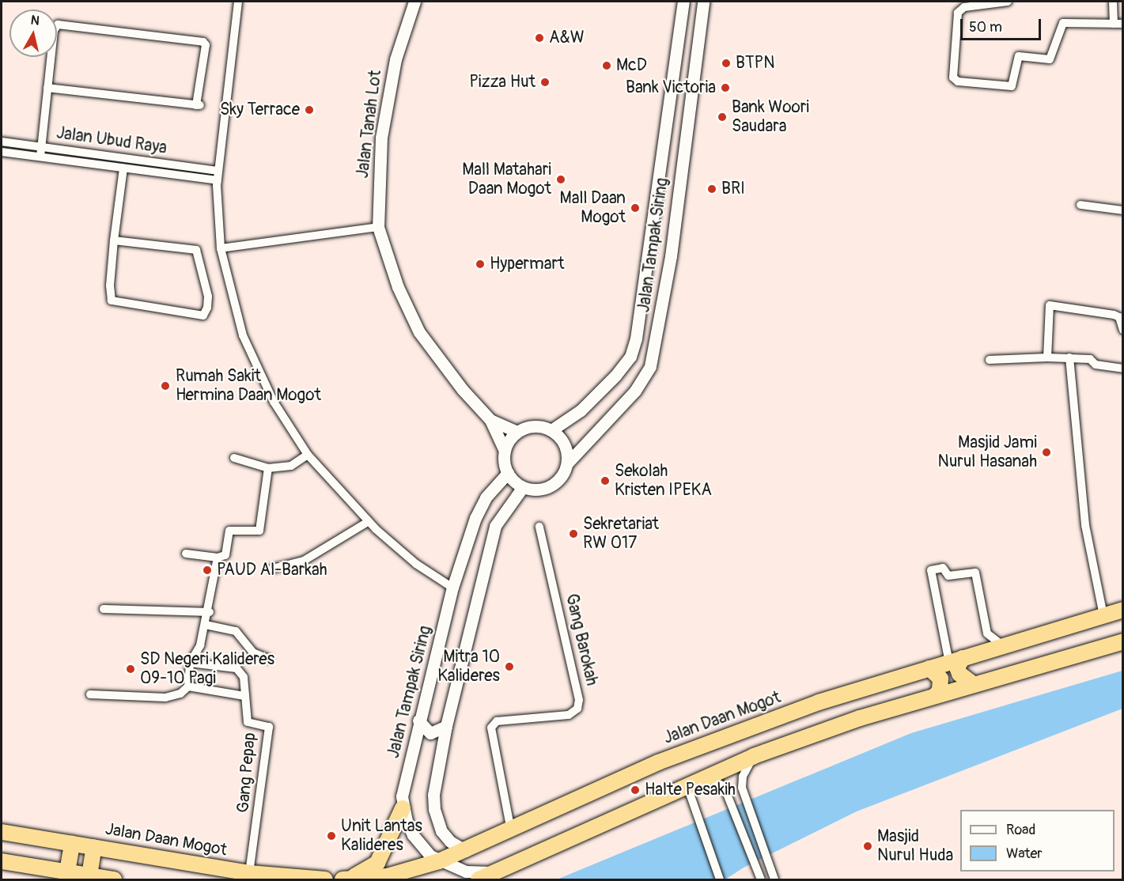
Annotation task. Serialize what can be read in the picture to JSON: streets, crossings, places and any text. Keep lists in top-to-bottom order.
{
  "streets": {
    "highway": ["Jalan Daan Mogot"],
    "main road": ["Jalan Tanah Lot", "Jalan Tampak Siring"],
    "street": ["Jalan Ubud Raya", "Gang Barokah", "Gang Pepap"]
  },
  "crossings": [
    ["Jalan Tanah Lot", "Jalan Tampak Siring"],
    ["Jalan Tampak Siring", "Jalan Daan Mogot"],
    ["Gang Barokah", "Jalan Daan Mogot"],
    ["Jalan Daan Mogot", "Gang Pepap"]
  ],
  "places": [
    "A&W",
    "BTPN",
    "McD",
    "Pizza Hut",
    "Bank Victoria",
    "Sky Terrace",
    "Bank Woori Saudara",
    "Mall Matahari Daan Mogot",
    "BRI",
    "Mall Daan Mogot",
    "Hypermart",
    "Rumah Sakit Hermina Daan Mogot",
    "Masjid Jami Nurul Hasanah",
    "Sekolah Kristen IPEKA",
    "Sekretariat RW 017",
    "PAUD Al-Barkah",
    "Mitra 10 Kalideres",
    "SD Negeri Kalideres 09-10 Pagi",
    "Halte Pesakih",
    "Unit Lantas Kalideres",
    "Masjid Nurul Huda"
  ],
  "legend": ["Road", "Water"],
  "scale_bar": "50 m",
  "north": "top"
}
